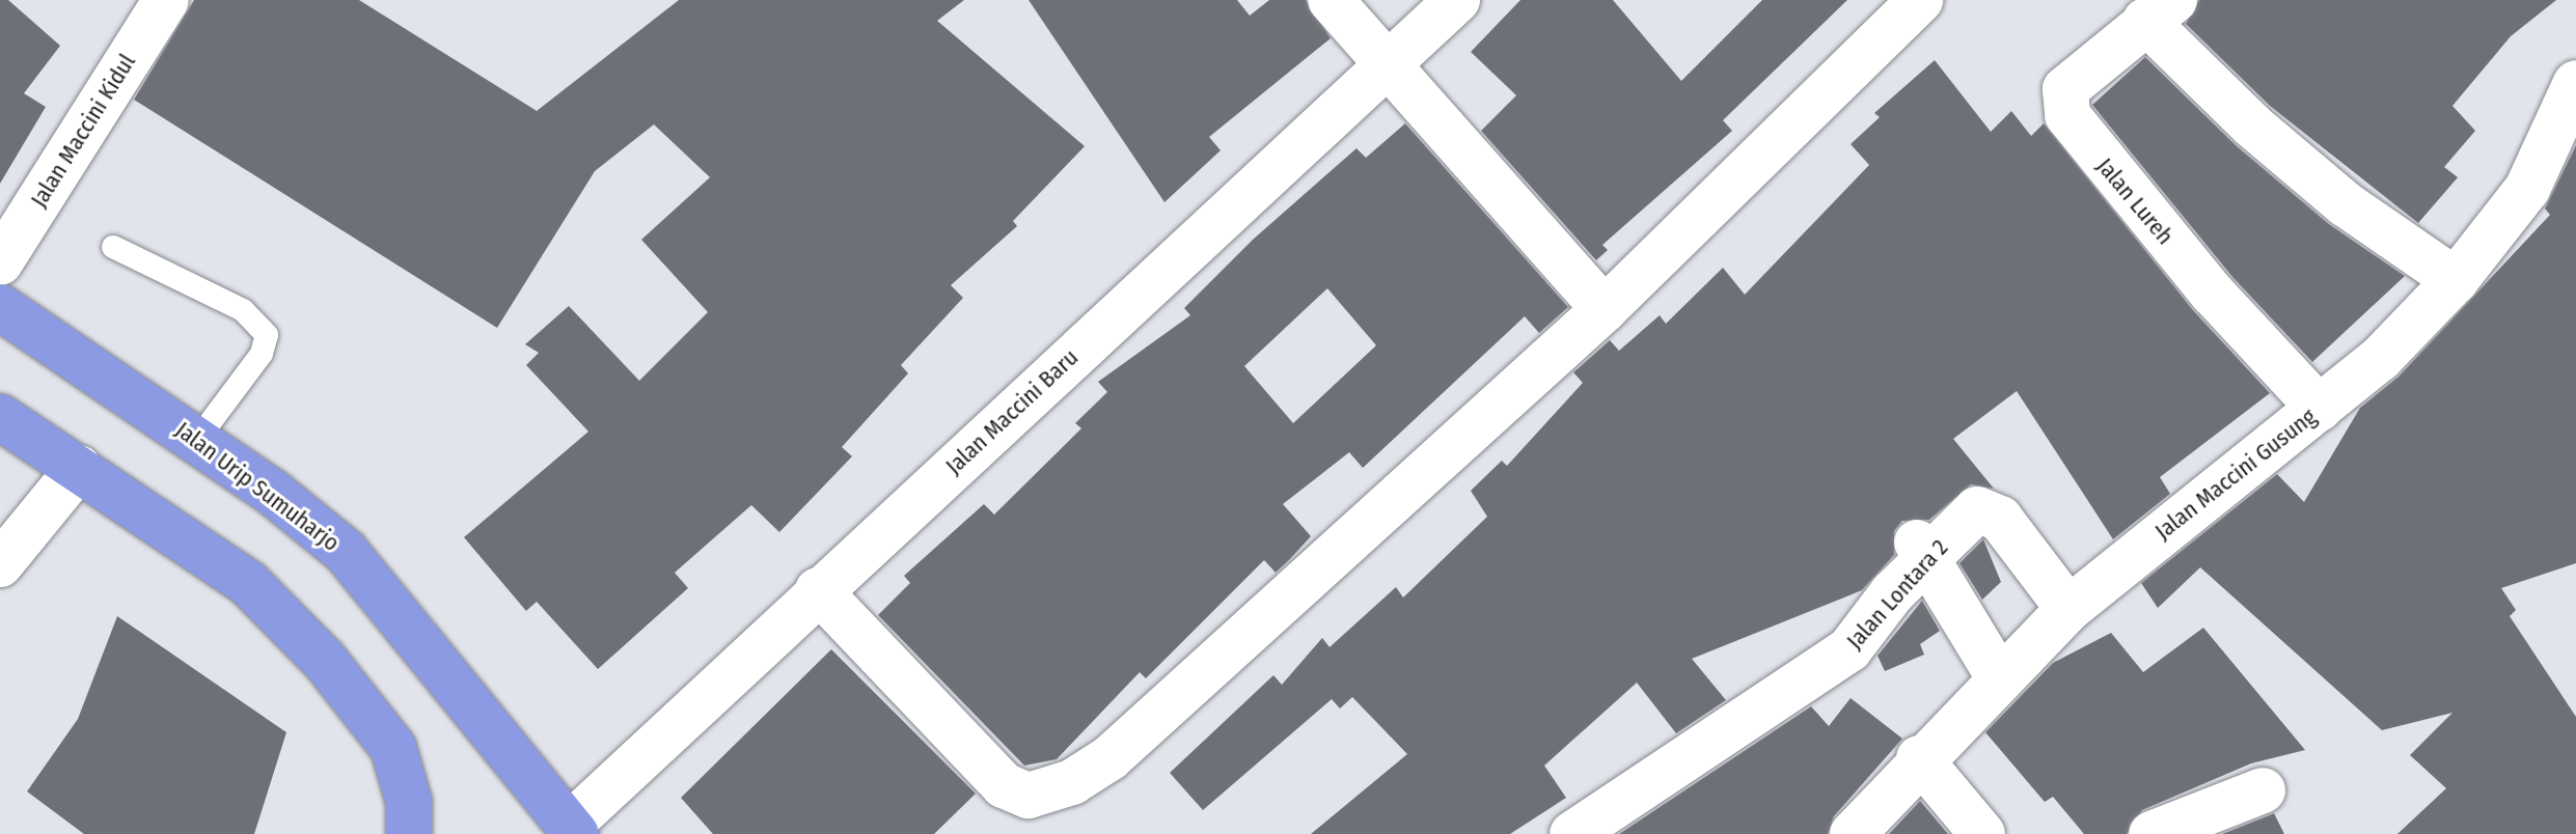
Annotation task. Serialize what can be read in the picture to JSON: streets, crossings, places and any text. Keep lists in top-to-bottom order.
{
  "streets": {
    "highway": ["Jalan Urip Sumuharjo"],
    "street": [
      "Jalan Maccini Kidul",
      "Jalan Lureh",
      "Jalan Maccini Baru",
      "Jalan Maccini Gusung",
      "Jalan Lontara 2"
    ]
  },
  "crossings": [
    ["Jalan Lureh", "Jalan Maccini Gusung"],
    ["Jalan Maccini Baru", "Jalan Urip Sumuharjo"],
    ["Jalan Maccini Gusung", "Jalan Lontara 2"]
  ]
}
